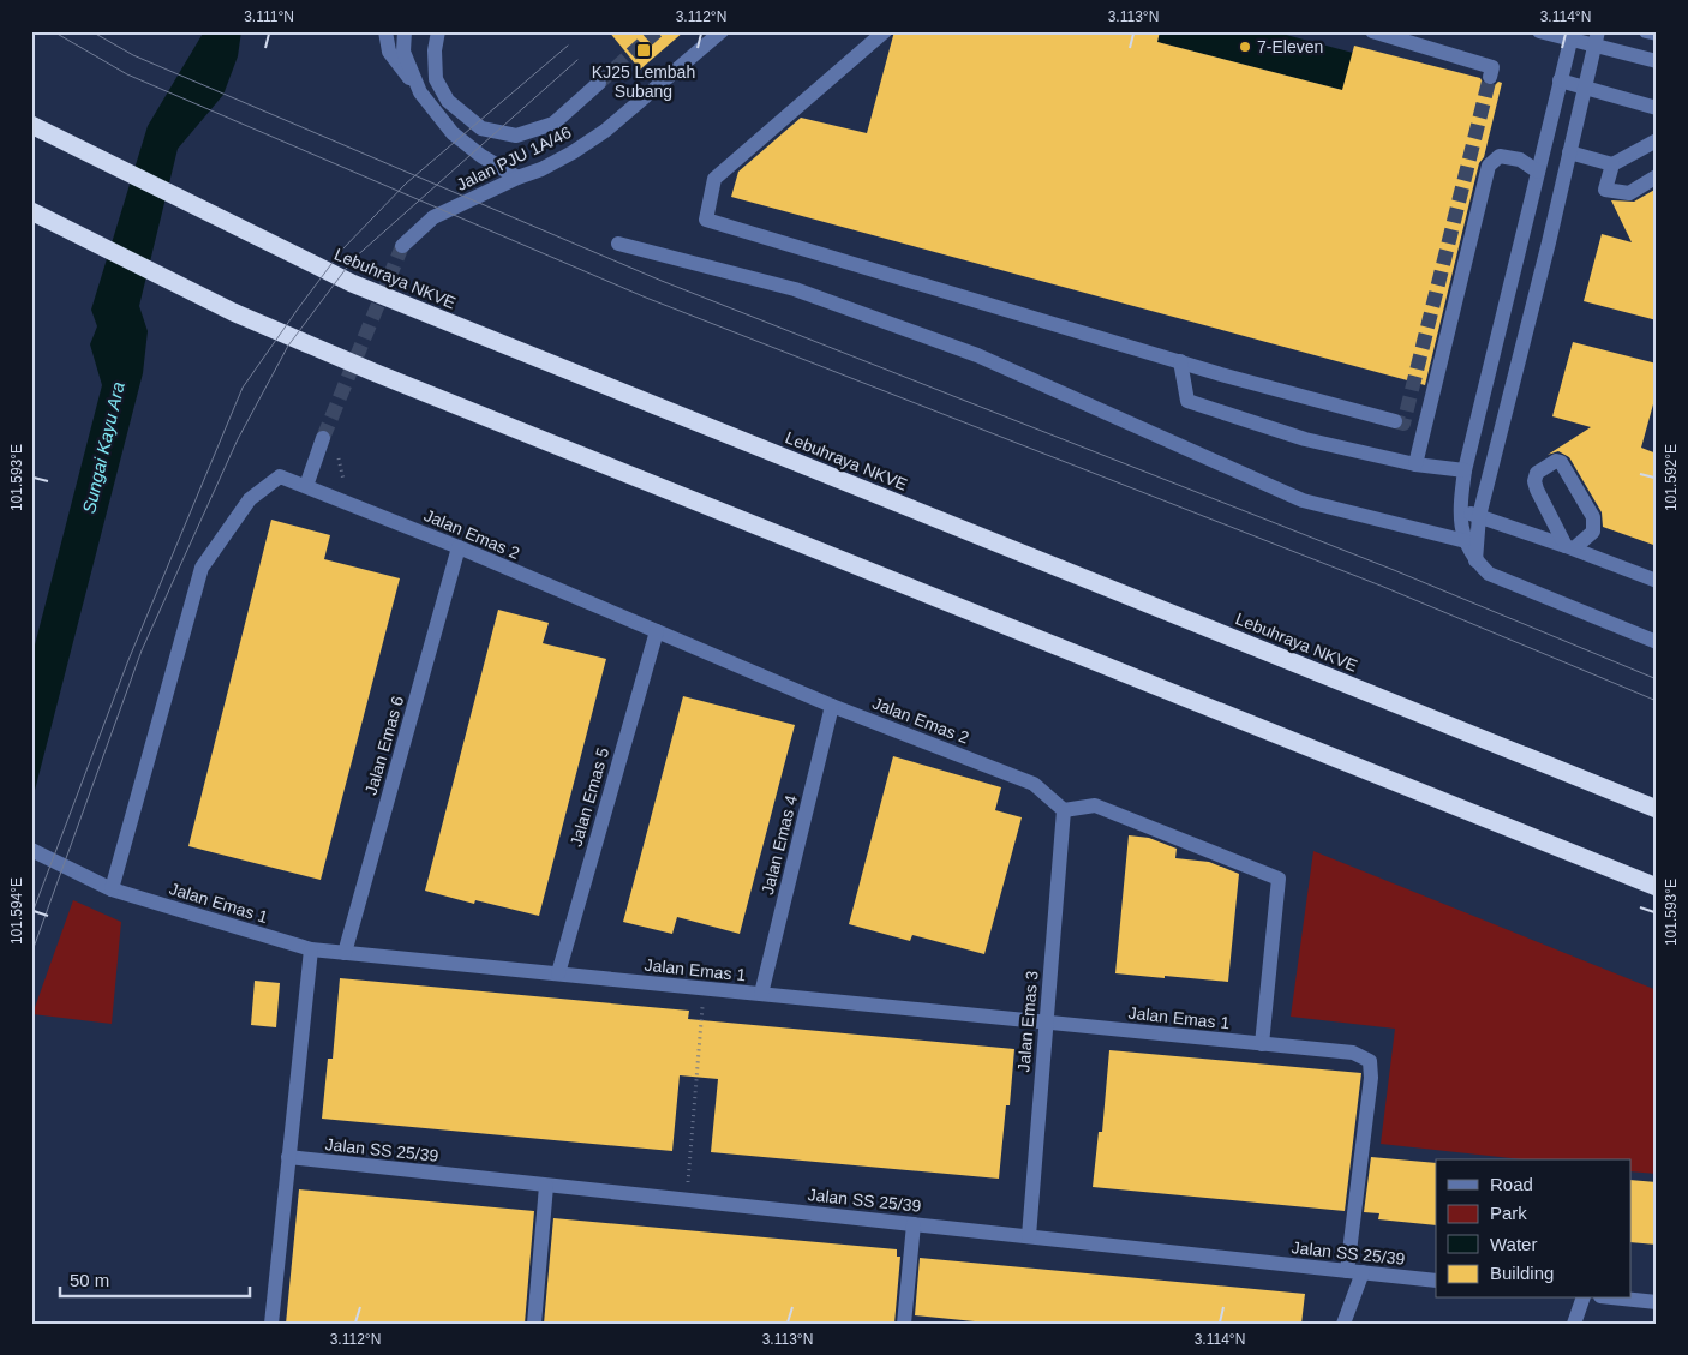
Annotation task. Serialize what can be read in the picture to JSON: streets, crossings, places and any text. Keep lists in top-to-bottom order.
{
  "streets": {
    "highway": ["Lebuhraya NKVE"],
    "street": [
      "Jalan PJU 1A/46",
      "Jalan Emas 2",
      "Jalan Emas 6",
      "Jalan Emas 5",
      "Jalan Emas 4",
      "Jalan Emas 1",
      "Jalan Emas 3",
      "Jalan SS 25/39"
    ]
  },
  "crossings": [
    ["Jalan Emas 2", "Jalan Emas 6"],
    ["Jalan Emas 2", "Jalan Emas 5"],
    ["Jalan Emas 2", "Jalan Emas 4"],
    ["Jalan Emas 2", "Jalan Emas 1"],
    ["Jalan Emas 2", "Jalan Emas 3"],
    ["Jalan Emas 6", "Jalan Emas 1"],
    ["Jalan Emas 5", "Jalan Emas 1"],
    ["Jalan Emas 4", "Jalan Emas 1"],
    ["Jalan Emas 1", "Jalan Emas 3"],
    ["Jalan Emas 1", "Jalan SS 25/39"],
    ["Jalan Emas 3", "Jalan SS 25/39"]
  ],
  "water": ["Sungai Kayu Ara"],
  "places": {
    "other": ["7-Eleven"],
    "transit": ["KJ25 Lembah Subang"]
  },
  "legend": [
    "Road",
    "Park",
    "Water",
    "Building"
  ],
  "scale_bar": "50 m",
  "coordinates": [
    "3.111°N",
    "3.112°N",
    "3.113°N",
    "3.114°N",
    "101.593°E",
    "101.592°E",
    "101.594°E"
  ]
}
